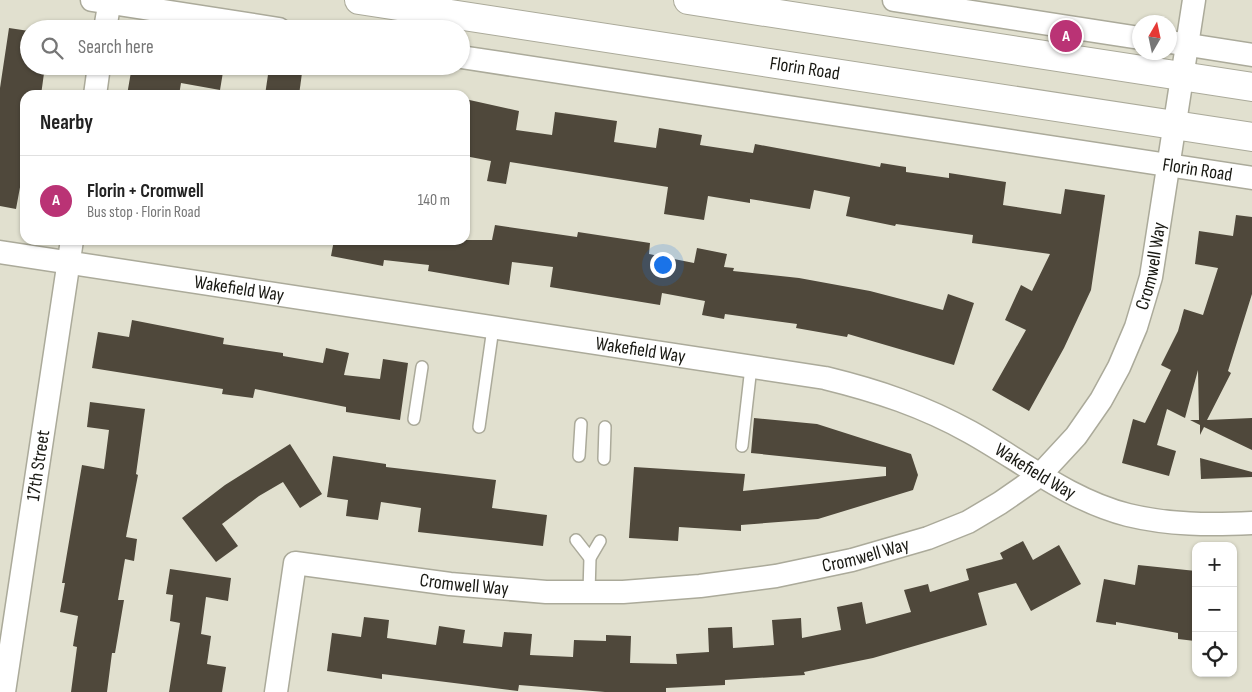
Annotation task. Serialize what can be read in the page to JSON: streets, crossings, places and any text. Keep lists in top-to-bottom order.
{
  "streets": {
    "main road": ["Florin Road"],
    "street": ["Cromwell Way", "Wakefield Way", "17th Street"]
  },
  "crossings": [
    ["Florin Road", "Cromwell Way"],
    ["Cromwell Way", "Wakefield Way"],
    ["Wakefield Way", "17th Street"]
  ],
  "north": "top",
  "page": {
    "pins": "A",
    "search": "Search here",
    "heading": "Nearby",
    "list": [
      {
        "mark": "A",
        "name": "Florin + Cromwell",
        "note": "Bus stop · Florin Road",
        "value": "140 m"
      }
    ],
    "map_buttons": ["+", "−"]
  }
}
